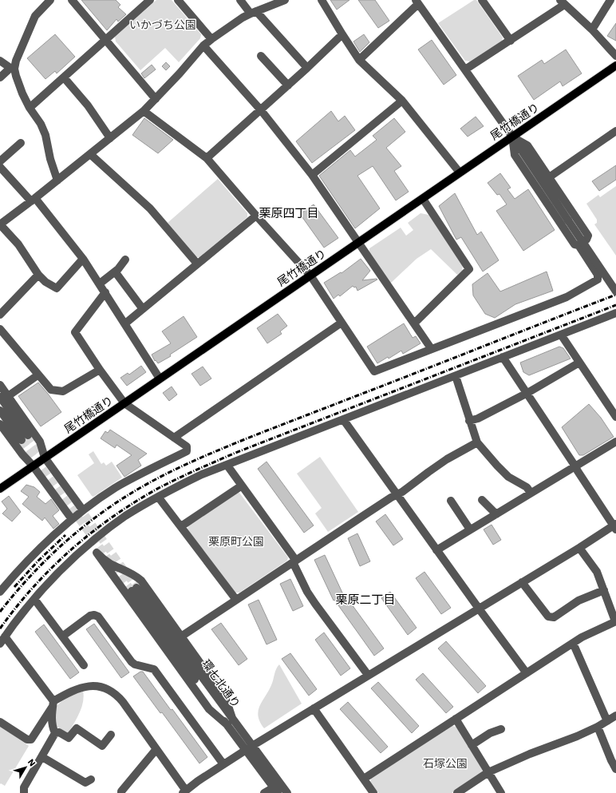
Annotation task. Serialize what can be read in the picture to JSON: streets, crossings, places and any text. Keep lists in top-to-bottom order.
{
  "streets": {
    "main road": ["尾竹橋通り"],
    "street": ["環七北通り"]
  },
  "districts": ["栗原四丁目", "栗原二丁目"],
  "parks": ["いかづち公園", "栗原町公園", "石塚公園"],
  "north": "top right"
}
